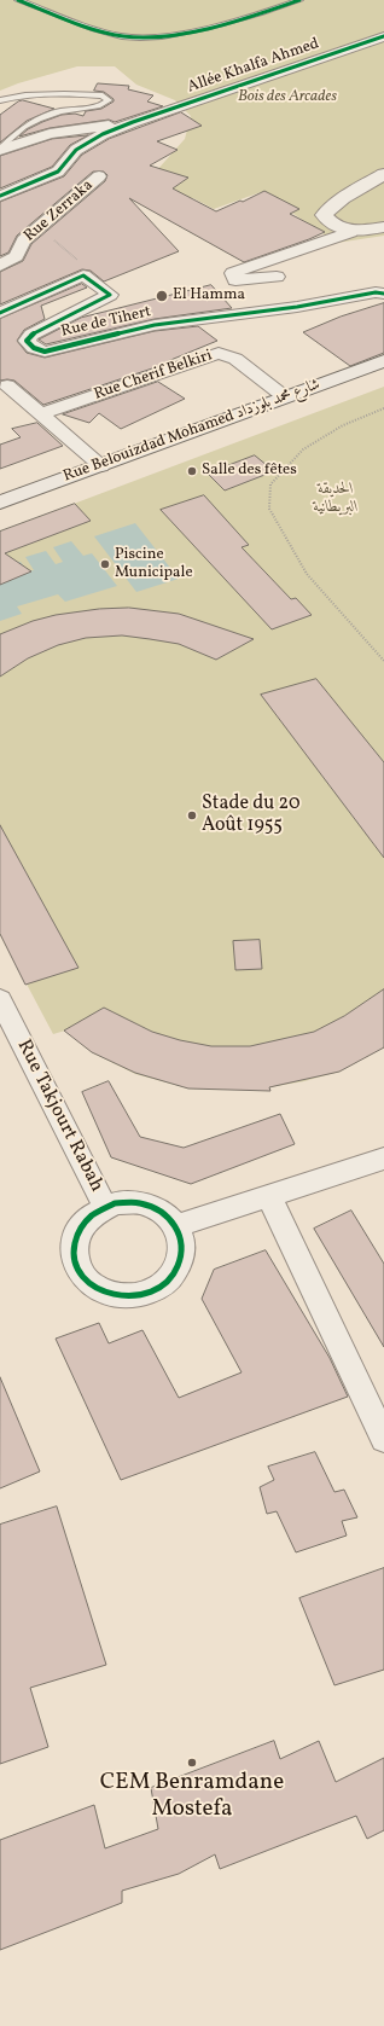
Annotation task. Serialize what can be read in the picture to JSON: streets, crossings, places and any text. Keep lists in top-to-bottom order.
{
  "streets": {
    "main road": ["Rue Belouizdad Mohamed شارع محمد بلوزداد"],
    "street": [
      "Allée Khalfa Ahmed",
      "Rue Zerraka",
      "Rue de Tihert",
      "Rue Cherif Belkiri",
      "Rue Takjourt Rabah"
    ]
  },
  "crossings": [
    ["Rue Cherif Belkiri", "Rue Belouizdad Mohamed شارع محمد بلوزداد"]
  ],
  "parks": ["Bois des Arcades", "الحديقة البريطانية"],
  "places": [
    "El Hamma",
    "Salle des fêtes",
    "Piscine Municipale",
    "Stade du 20 Août 1955",
    "CEM Benramdane Mostefa"
  ]
}
